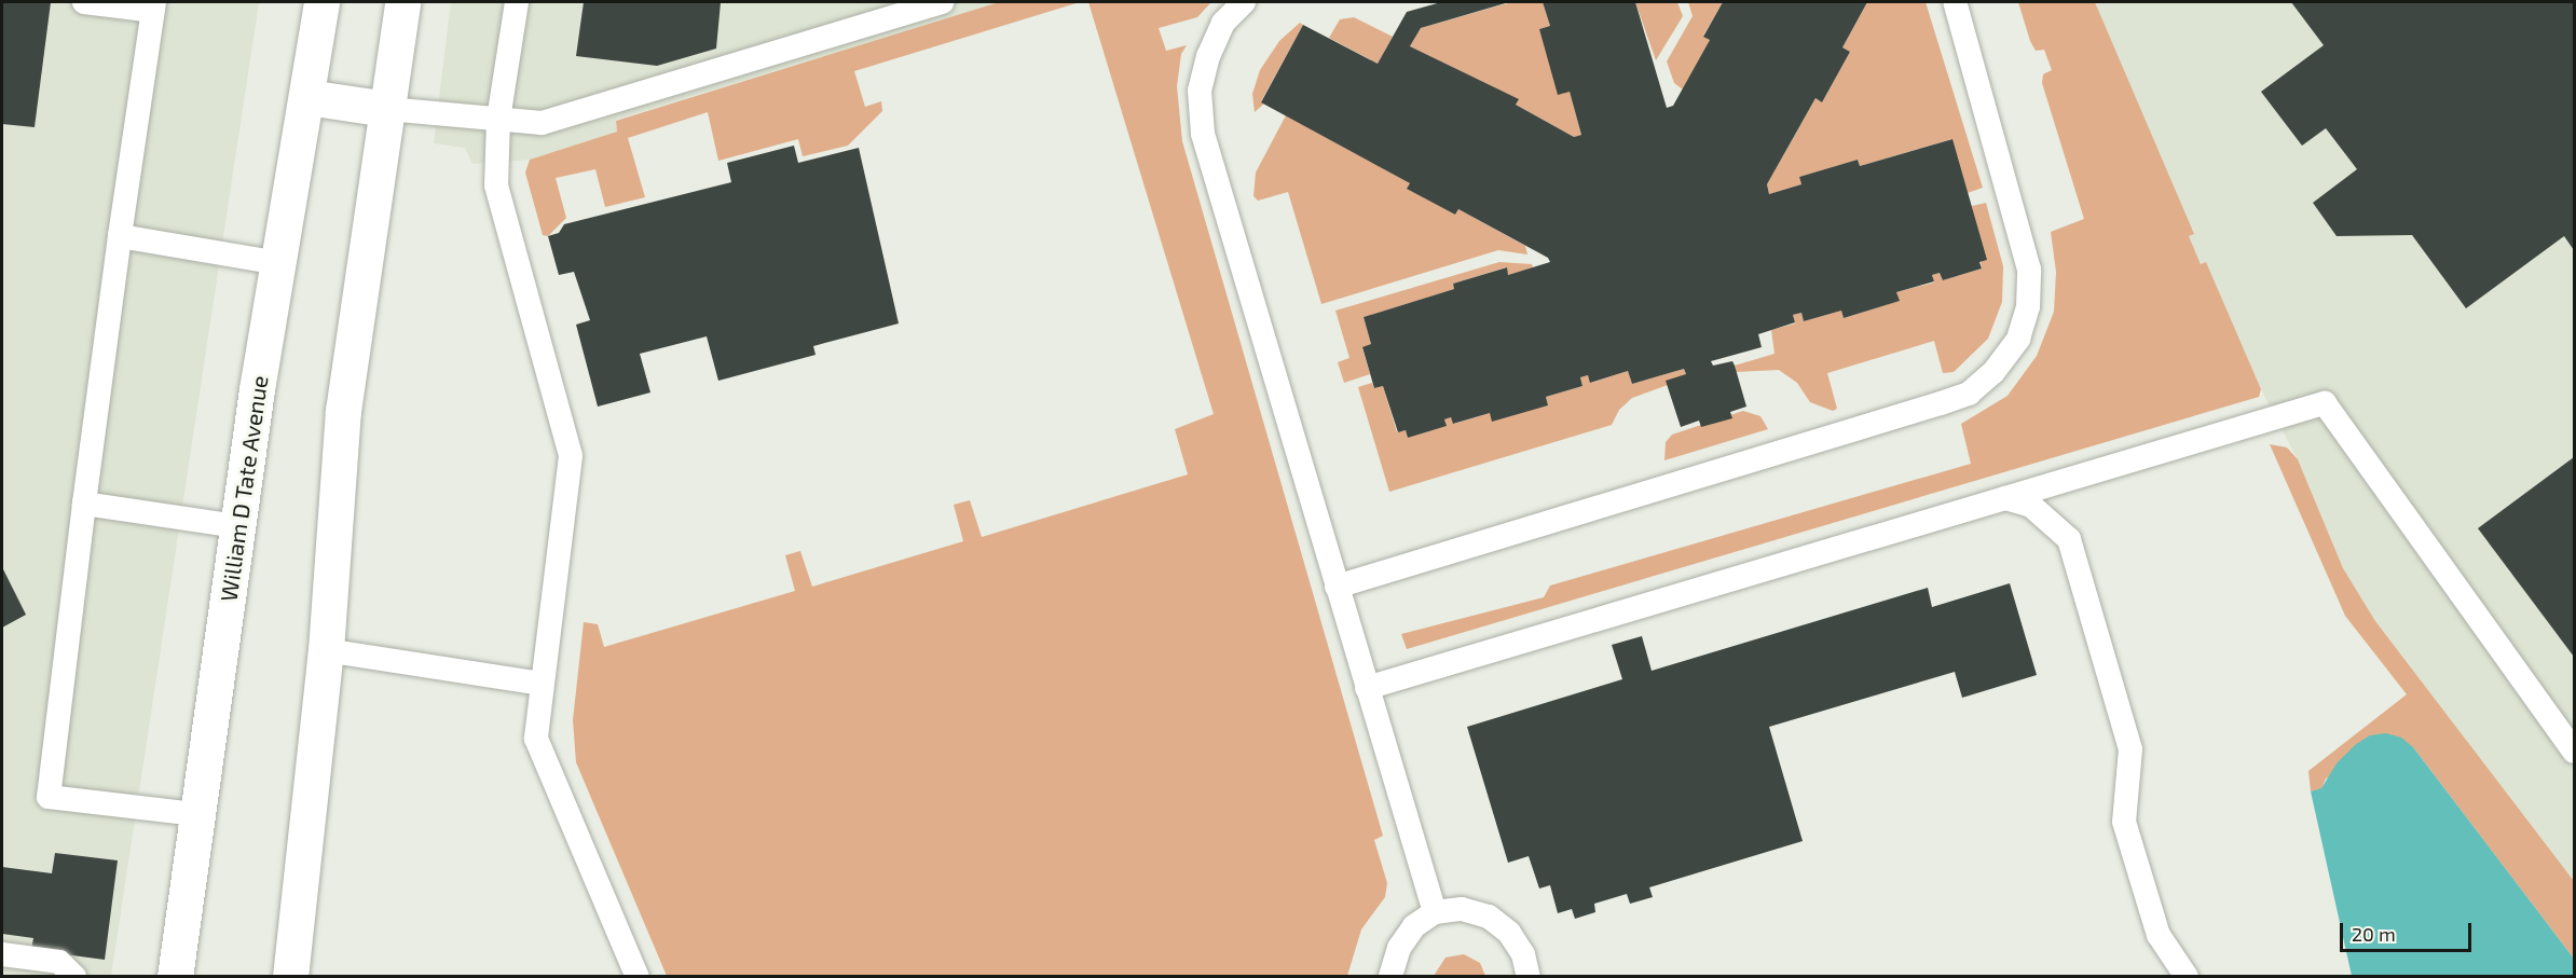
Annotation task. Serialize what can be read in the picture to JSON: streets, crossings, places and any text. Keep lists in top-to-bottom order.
{
  "streets": {
    "main road": ["William D Tate Avenue"]
  },
  "scale_bar": "20 m"
}
